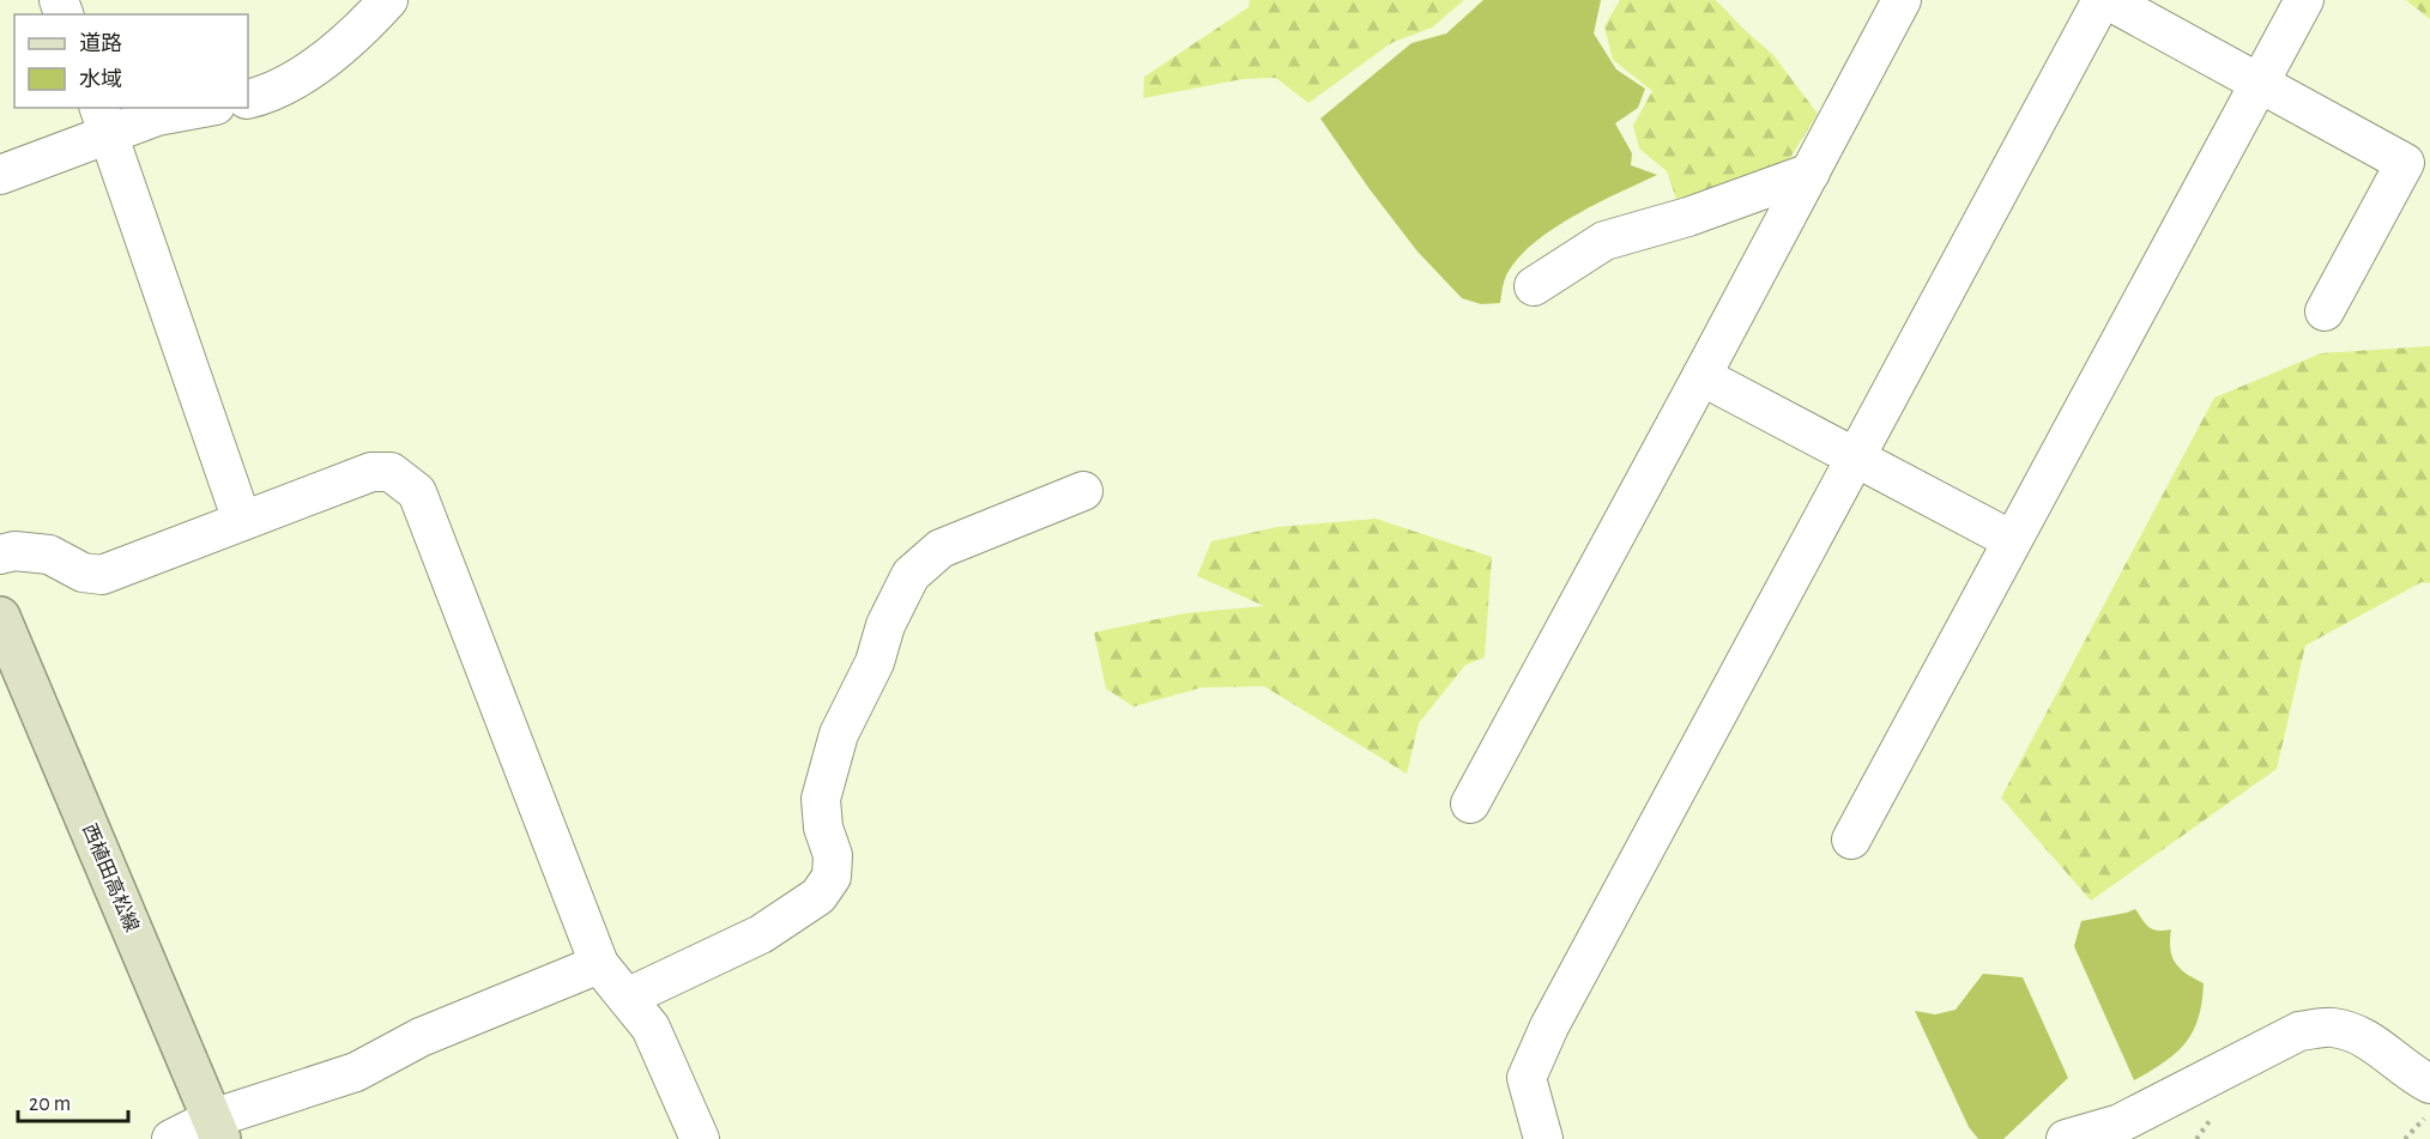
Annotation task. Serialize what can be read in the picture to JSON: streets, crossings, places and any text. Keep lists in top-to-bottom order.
{
  "streets": {
    "main road": ["西植田高松線"]
  },
  "legend": ["道路", "水域"],
  "scale_bar": "20 m"
}
